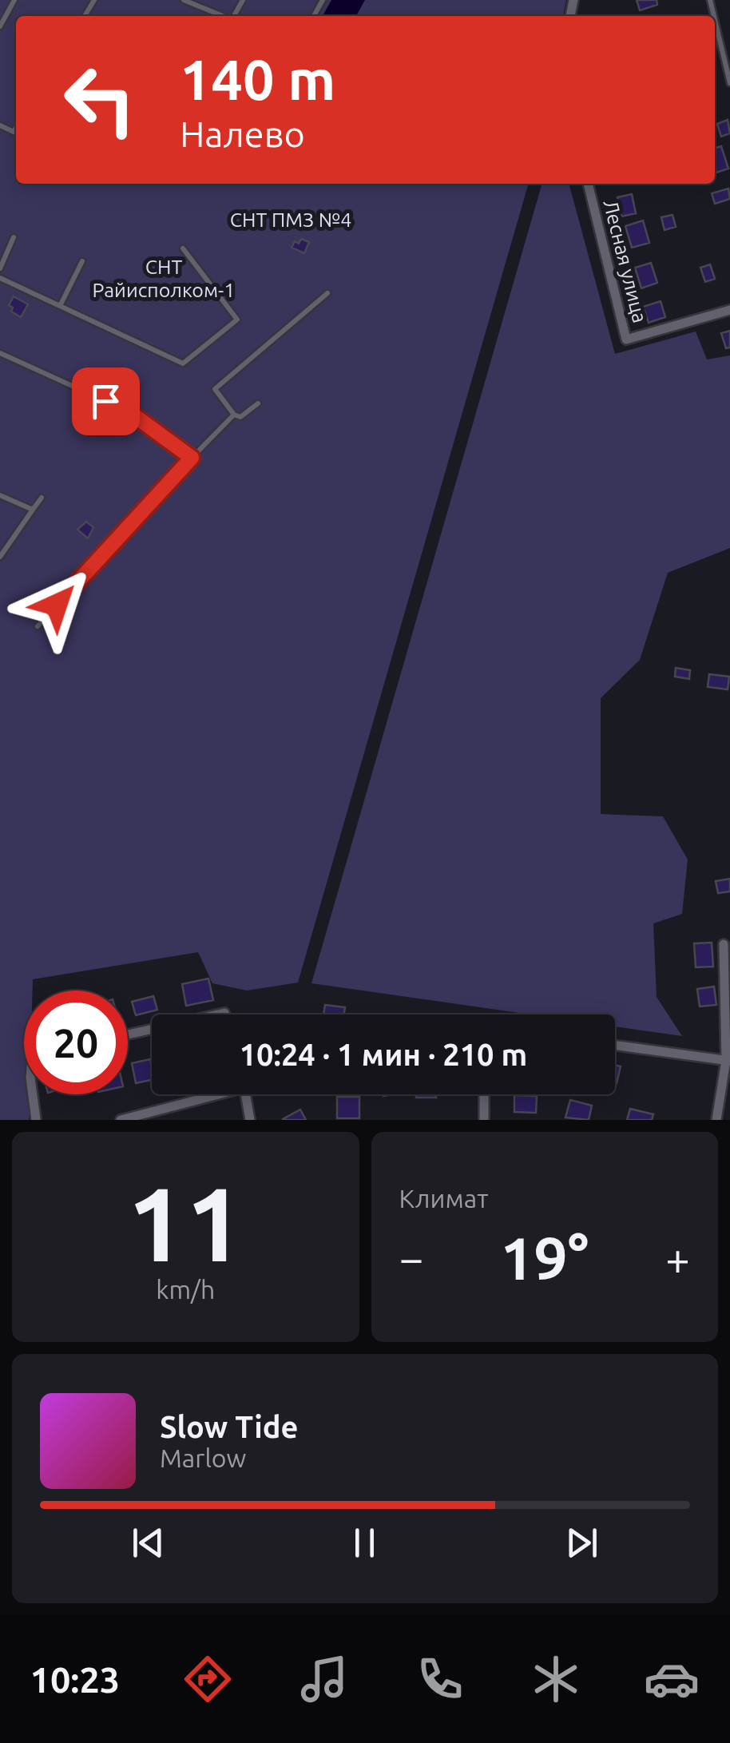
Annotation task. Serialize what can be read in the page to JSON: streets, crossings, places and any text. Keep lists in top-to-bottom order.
{
  "streets": {
    "street": ["Лесная улица"]
  },
  "parks": ["СНТ ПМЗ №4", "СНТ Райисполком-1"],
  "page": {
    "turn": ["140 m", "Налево"],
    "limit": "20",
    "trip": "10:24 · 1 мин · 210 m",
    "tile": [
      ["11", "km/h"],
      "Климат"
    ],
    "heat": ["−", "19°", "+"],
    "song": ["Slow Tide", "Marlow"],
    "tabs": "10:23"
  }
}
